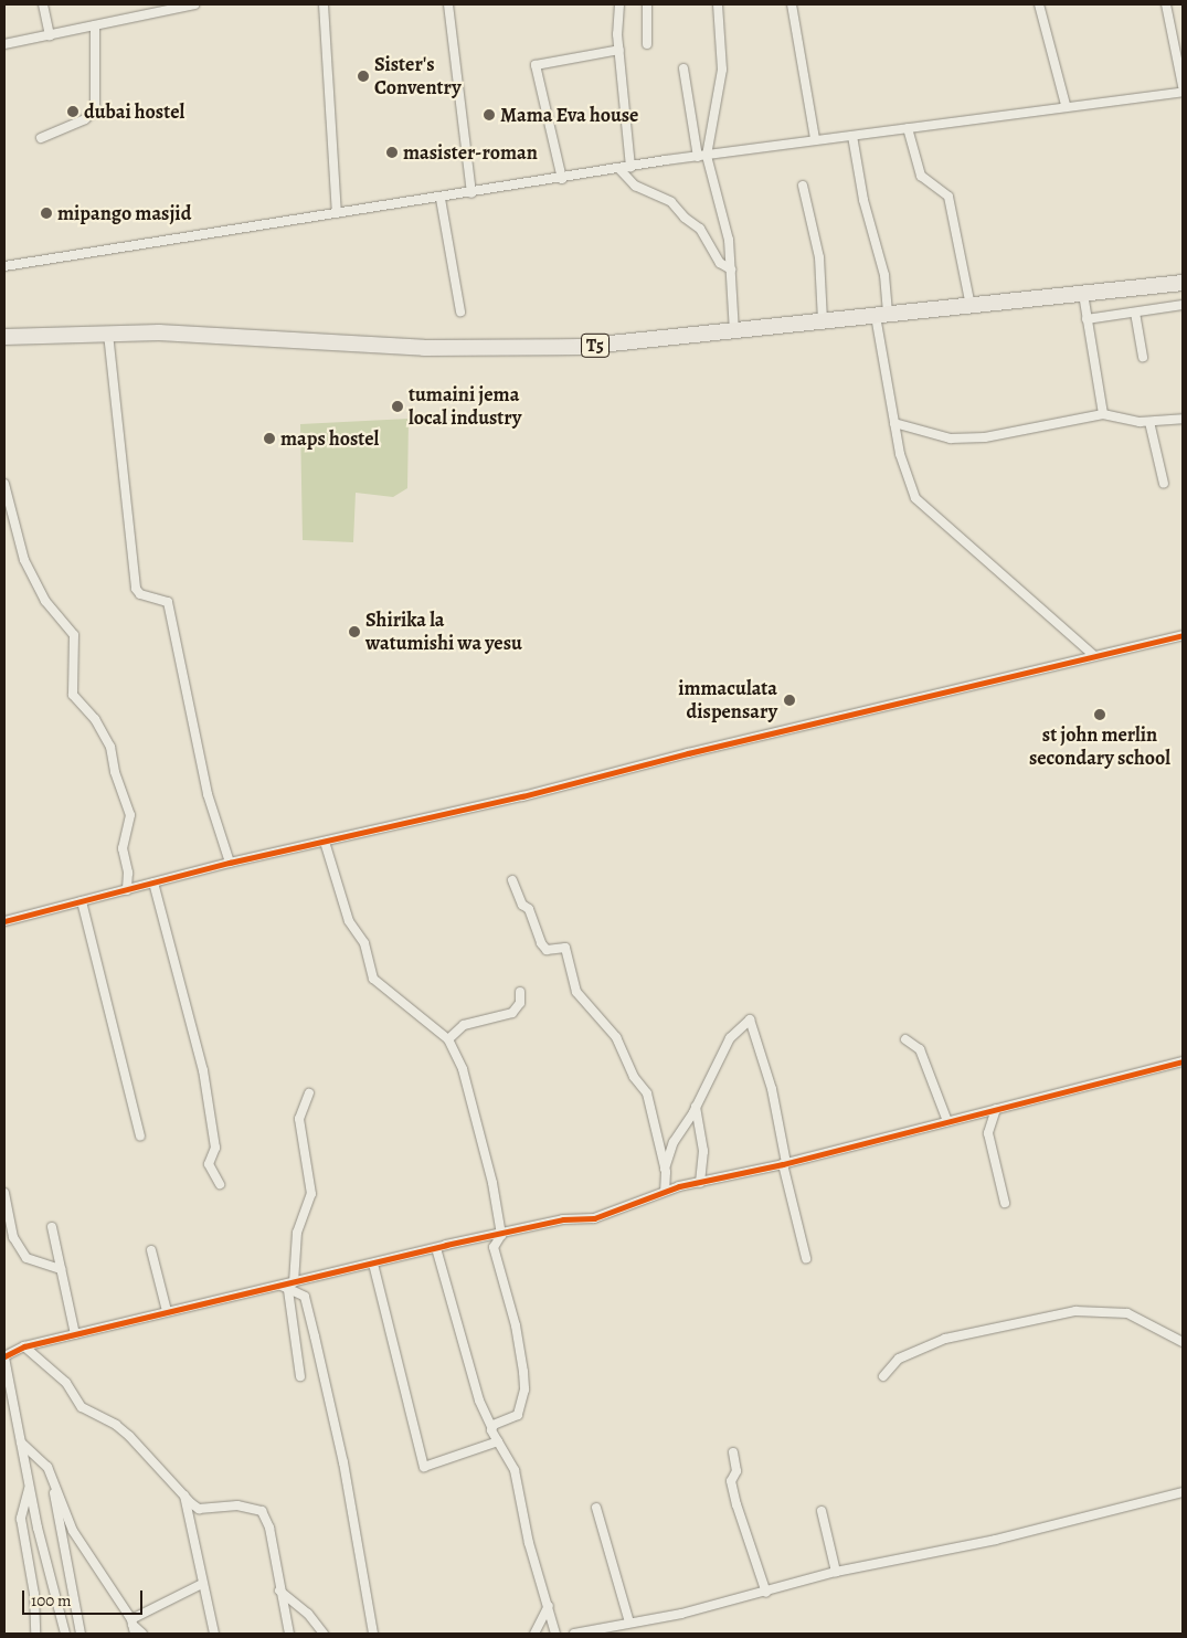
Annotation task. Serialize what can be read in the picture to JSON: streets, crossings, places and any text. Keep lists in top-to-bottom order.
{
  "streets": {
    "highway": ["T5"]
  },
  "places": [
    "Sister's Conventry",
    "dubai hostel",
    "Mama Eva house",
    "masister-roman",
    "mipango masjid",
    "tumaini jema local industry",
    "maps hostel",
    "Shirika la watumishi wa yesu",
    "immaculata dispensary",
    "st john merlin secondary school"
  ],
  "scale_bar": "100 m"
}
